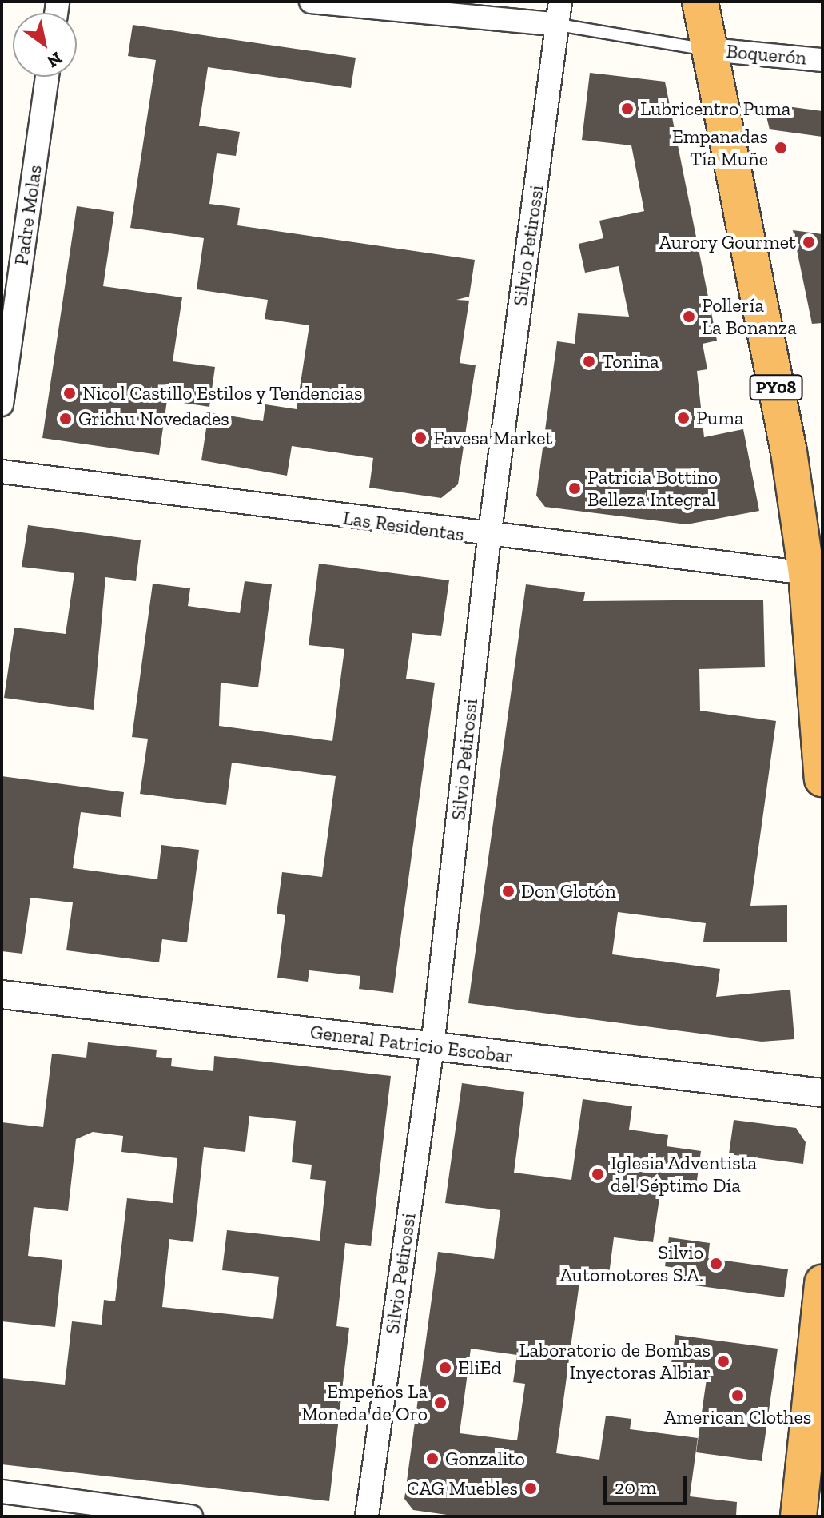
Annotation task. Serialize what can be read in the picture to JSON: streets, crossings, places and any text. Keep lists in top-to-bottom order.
{
  "streets": {
    "highway": ["PY08"],
    "street": [
      "Boquerón",
      "Padre Molas",
      "Silvio Petirossi",
      "Las Residentas",
      "General Patricio Escobar"
    ]
  },
  "crossings": [
    ["Boquerón", "PY08"],
    ["Silvio Petirossi", "Las Residentas"],
    ["Silvio Petirossi", "General Patricio Escobar"],
    ["PY08", "Las Residentas"]
  ],
  "places": [
    "Lubricentro Puma",
    "Empanadas Tía Muñe",
    "Aurory Gourmet",
    "Pollería La Bonanza",
    "Tonina",
    "Nicol Castillo Estilos y Tendencias",
    "Puma",
    "Grichu Novedades",
    "Favesa Market",
    "Patricia Bottino Belleza Integral",
    "Don Glotón",
    "Iglesia Adventista del Séptimo Día",
    "Silvio Automotores S.A.",
    "Laboratorio de Bombas Inyectoras Albiar",
    "EliEd",
    "American Clothes",
    "Empeños La Moneda de Oro",
    "Gonzalito",
    "CAG Muebles"
  ],
  "scale_bar": "20 m",
  "north": "bottom right"
}
